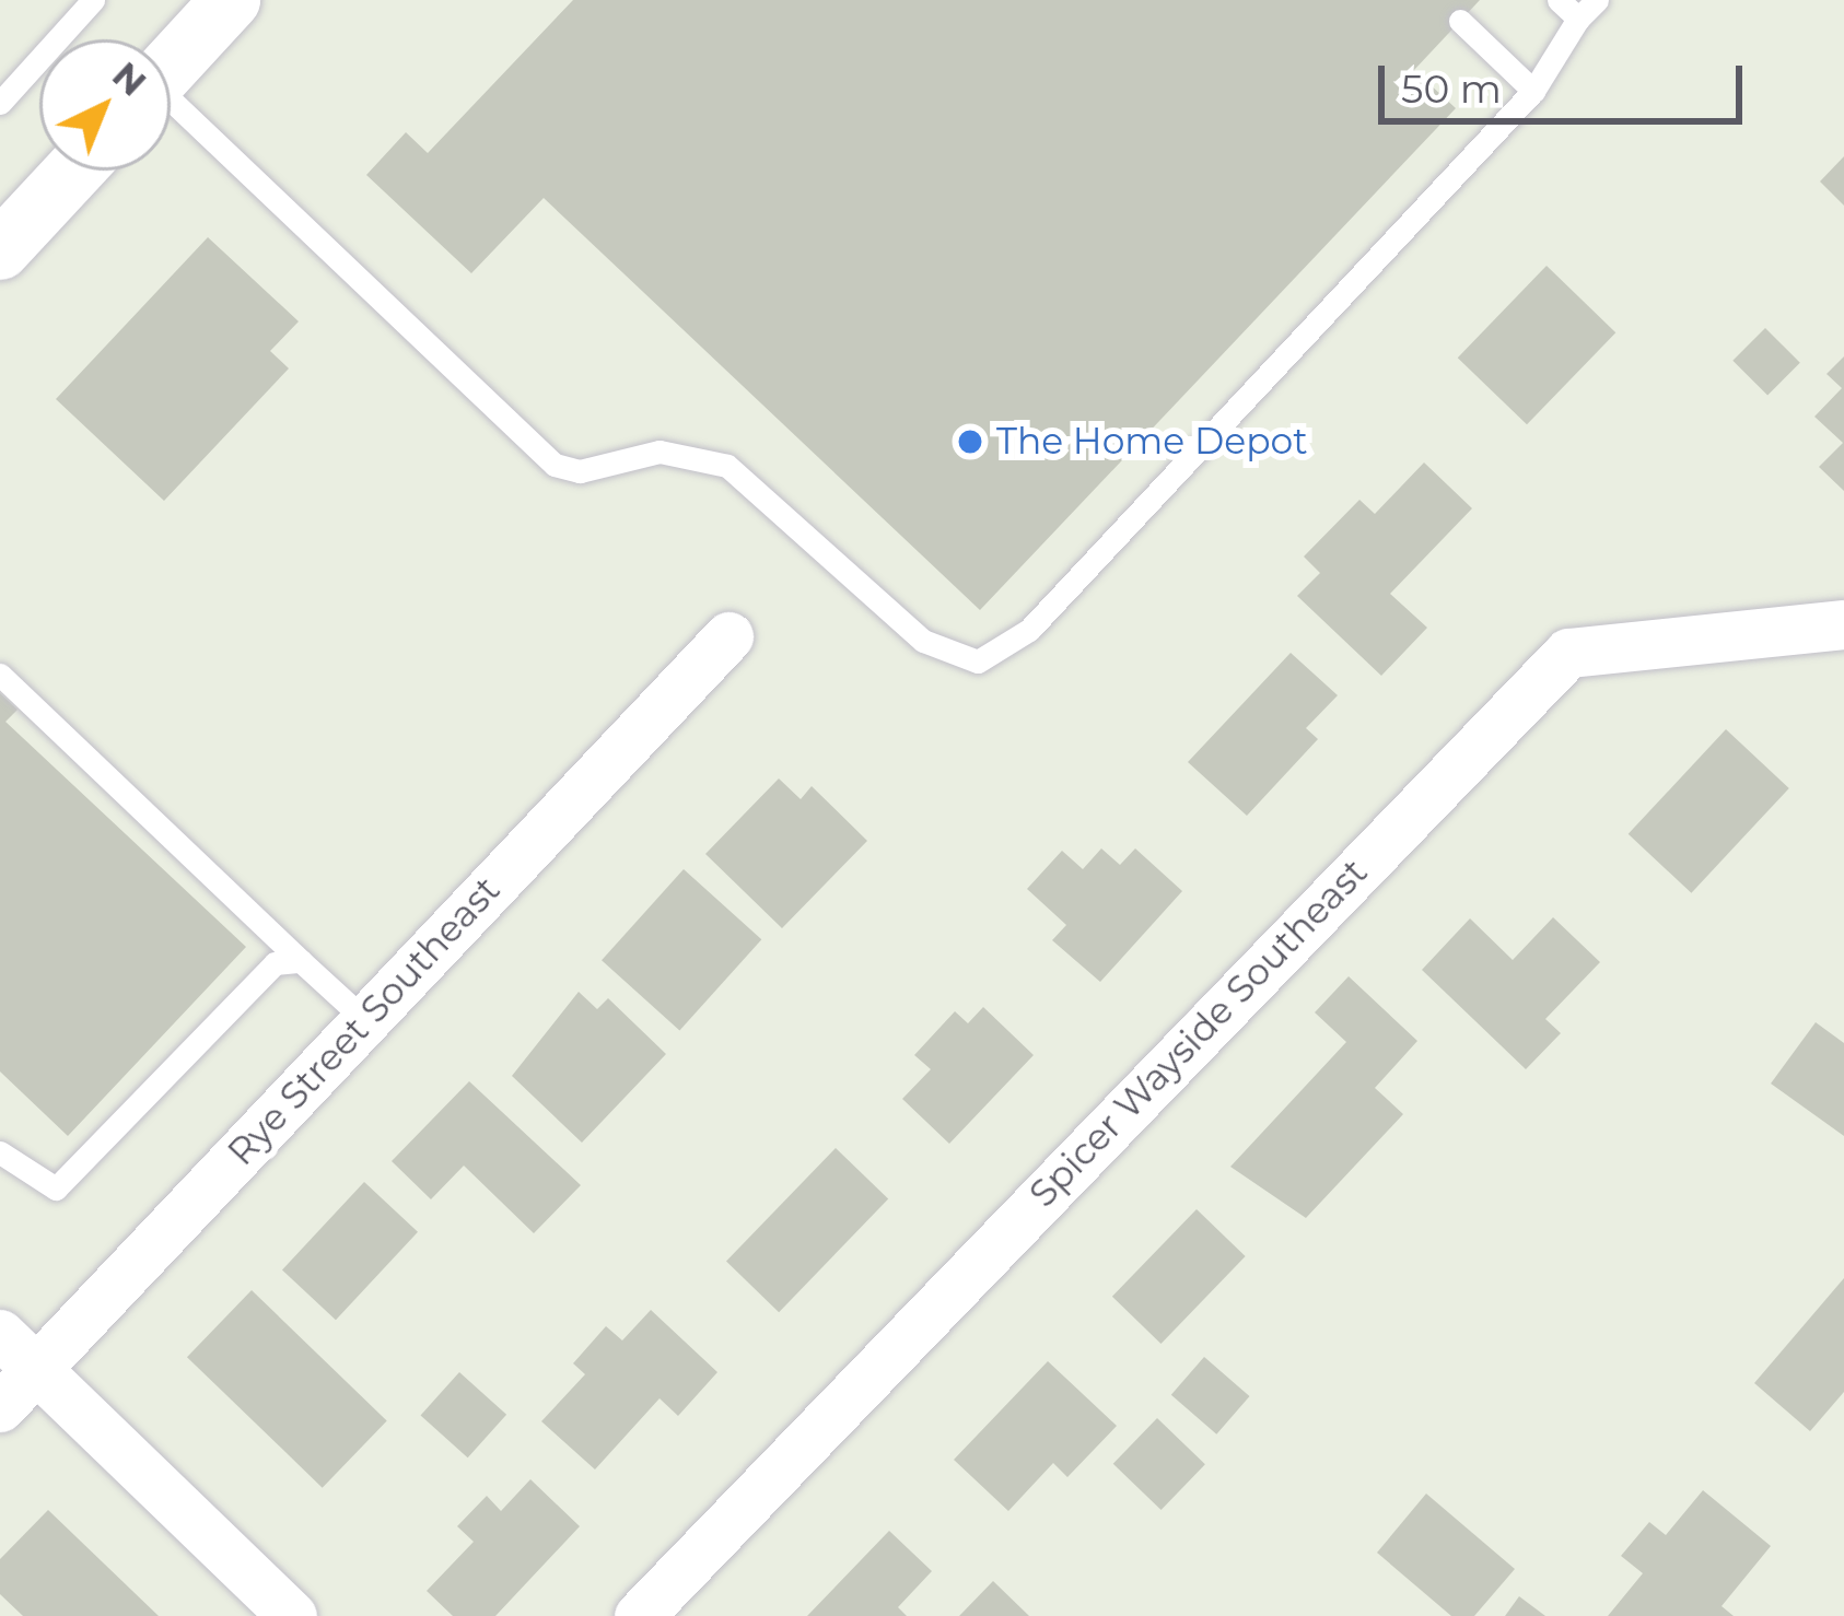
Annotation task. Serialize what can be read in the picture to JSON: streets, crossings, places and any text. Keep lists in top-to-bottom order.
{
  "streets": {
    "street": ["Rye Street Southeast", "Spicer Wayside Southeast"]
  },
  "places": ["The Home Depot"],
  "scale_bar": "50 m",
  "north": "top right"
}
